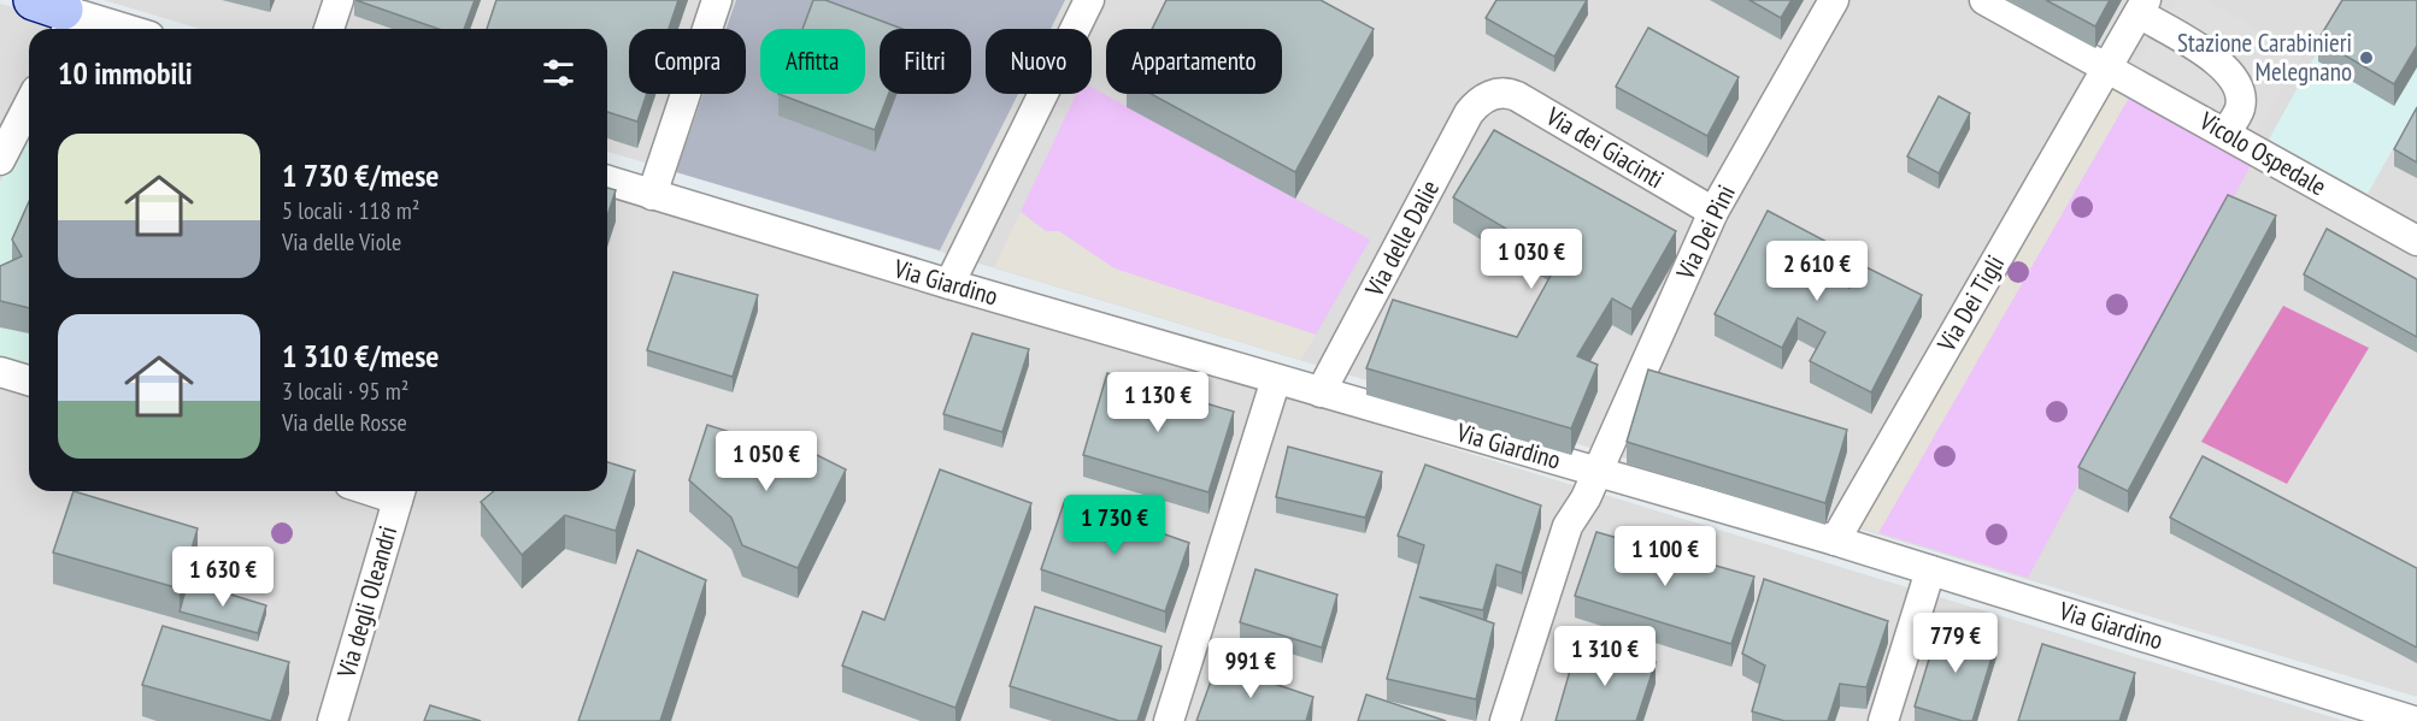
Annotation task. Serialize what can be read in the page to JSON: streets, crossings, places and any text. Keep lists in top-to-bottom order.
{
  "streets": {
    "street": [
      "Via dei Giacinti",
      "Vicolo Ospedale",
      "Via Dei Pini",
      "Via delle Dalie",
      "Via Giardino",
      "Via Dei Tigli",
      "Via degli Oleandri"
    ]
  },
  "crossings": [
    ["Via dei Giacinti", "Via Dei Pini"],
    ["Via dei Giacinti", "Via delle Dalie"],
    ["Vicolo Ospedale", "Via Dei Tigli"],
    ["Via Dei Pini", "Via Giardino"],
    ["Via delle Dalie", "Via Giardino"],
    ["Via Giardino", "Via Dei Tigli"]
  ],
  "places": ["Stazione Carabinieri Melegnano"],
  "page": {
    "chip": [
      "Compra",
      "Affitta",
      "Filtri",
      "Nuovo",
      "Appartamento"
    ],
    "heading": "10 immobili",
    "list": [
      {
        "name": "1 730 €/mese",
        "note": "5 locali · 118 m² · Via delle Viole"
      },
      {
        "name": "1 310 €/mese",
        "note": "3 locali · 95 m² · Via delle Rosse"
      }
    ],
    "price": [
      "1 030 €",
      "2 610 €",
      "1 130 €",
      "1 050 €",
      "1 730 €",
      "1 100 €",
      "1 630 €",
      "779 €",
      "1 310 €",
      "991 €"
    ]
  }
}
